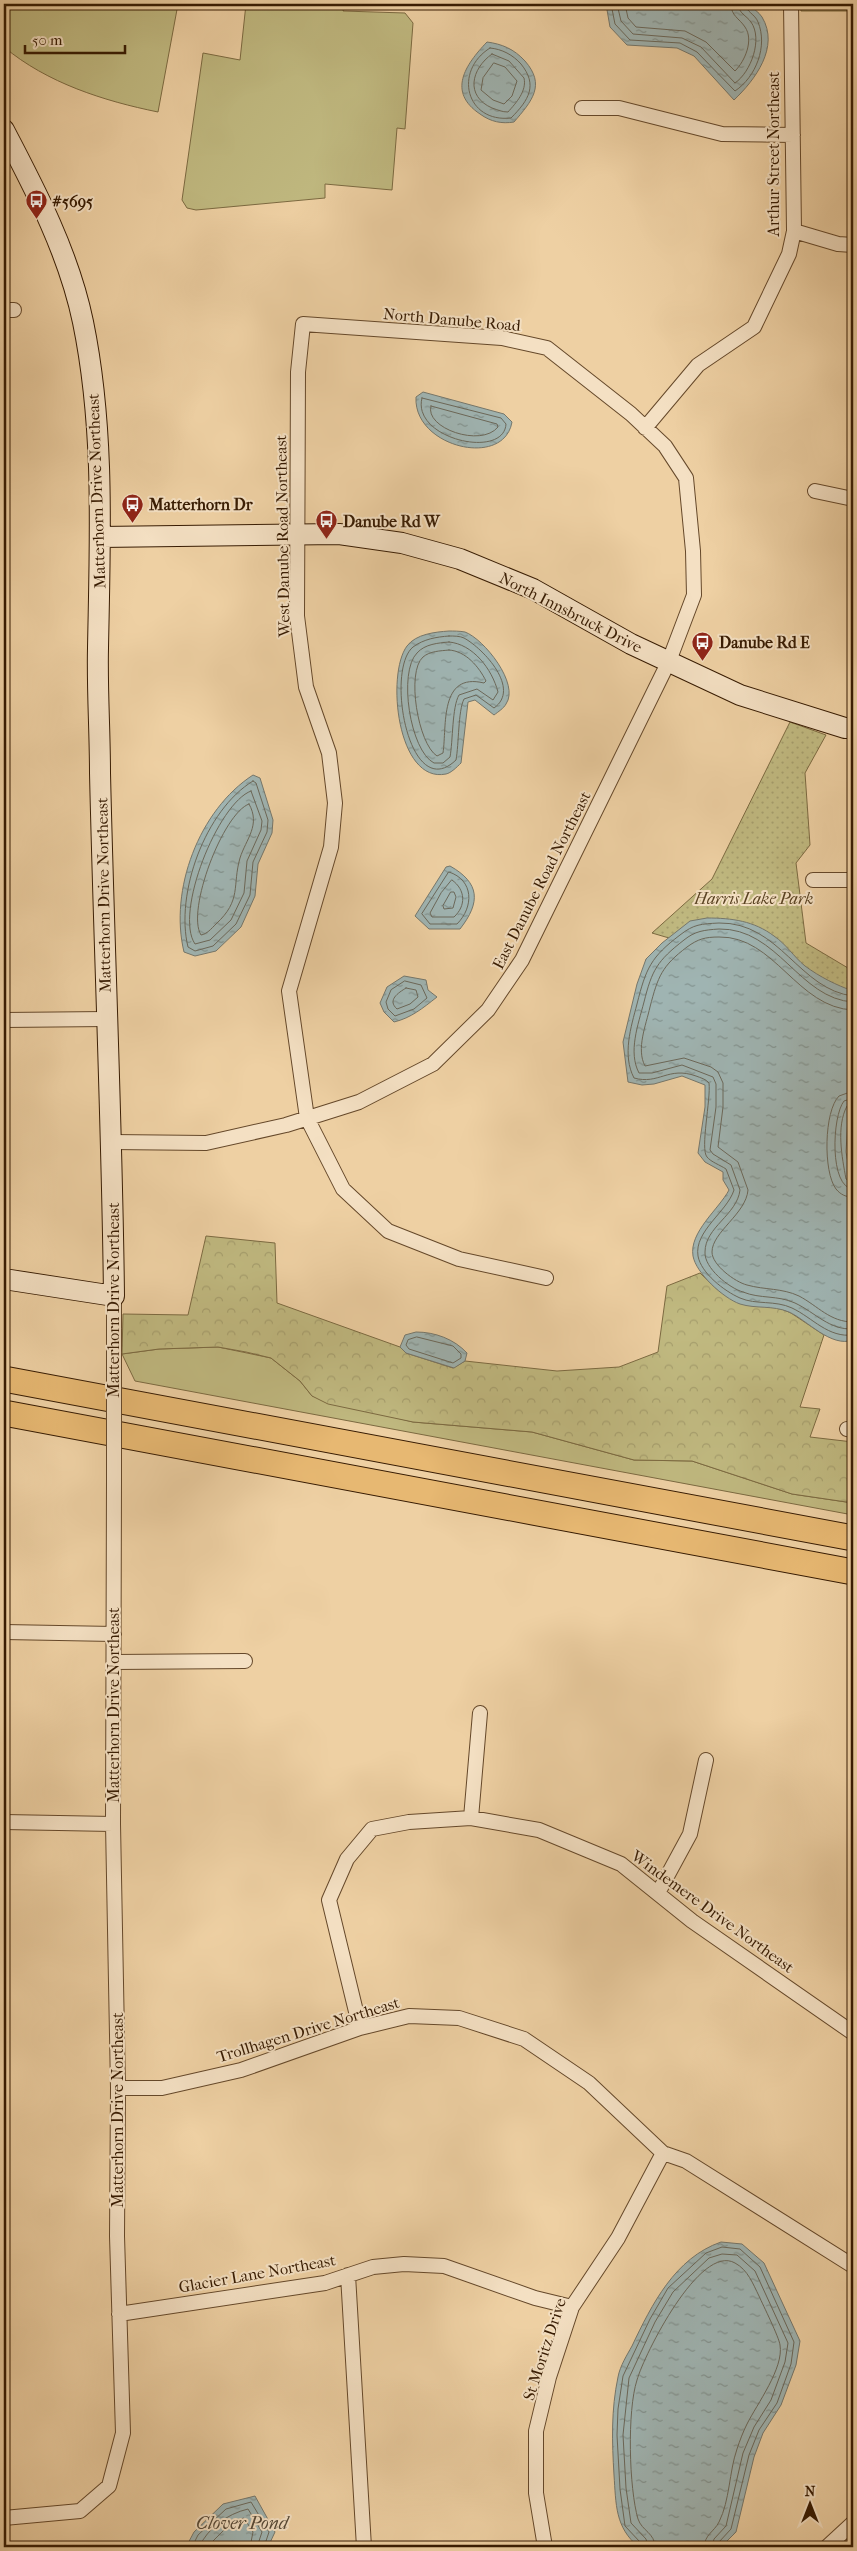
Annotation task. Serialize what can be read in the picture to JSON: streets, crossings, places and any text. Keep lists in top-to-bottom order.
{
  "streets": {
    "street": [
      "Arthur Street Northeast",
      "North Danube Road",
      "Matterhorn Drive Northeast",
      "West Danube Road Northeast",
      "North Innsbruck Drive",
      "East Danube Road Northeast",
      "Windemere Drive Northeast",
      "Trollhagen Drive Northeast",
      "Glacier Lane Northeast",
      "St Moritz Drive"
    ]
  },
  "crossings": [
    ["Arthur Street Northeast", "North Danube Road"],
    ["North Danube Road", "West Danube Road Northeast"],
    ["North Danube Road", "North Innsbruck Drive"],
    ["North Danube Road", "East Danube Road Northeast"],
    ["Matterhorn Drive Northeast", "North Innsbruck Drive"],
    ["Matterhorn Drive Northeast", "East Danube Road Northeast"],
    ["Matterhorn Drive Northeast", "Trollhagen Drive Northeast"],
    ["Matterhorn Drive Northeast", "Glacier Lane Northeast"],
    ["West Danube Road Northeast", "North Innsbruck Drive"],
    ["West Danube Road Northeast", "East Danube Road Northeast"],
    ["North Innsbruck Drive", "East Danube Road Northeast"],
    ["Windemere Drive Northeast", "Trollhagen Drive Northeast"],
    ["Trollhagen Drive Northeast", "St Moritz Drive"],
    ["Glacier Lane Northeast", "St Moritz Drive"]
  ],
  "water": ["Clover Pond"],
  "parks": ["Harris Lake Park"],
  "places": {
    "bus stop": [
      "#5695",
      "Matterhorn Dr",
      "Danube Rd W",
      "Danube Rd E"
    ]
  },
  "scale_bar": "50 m",
  "north": "top"
}
